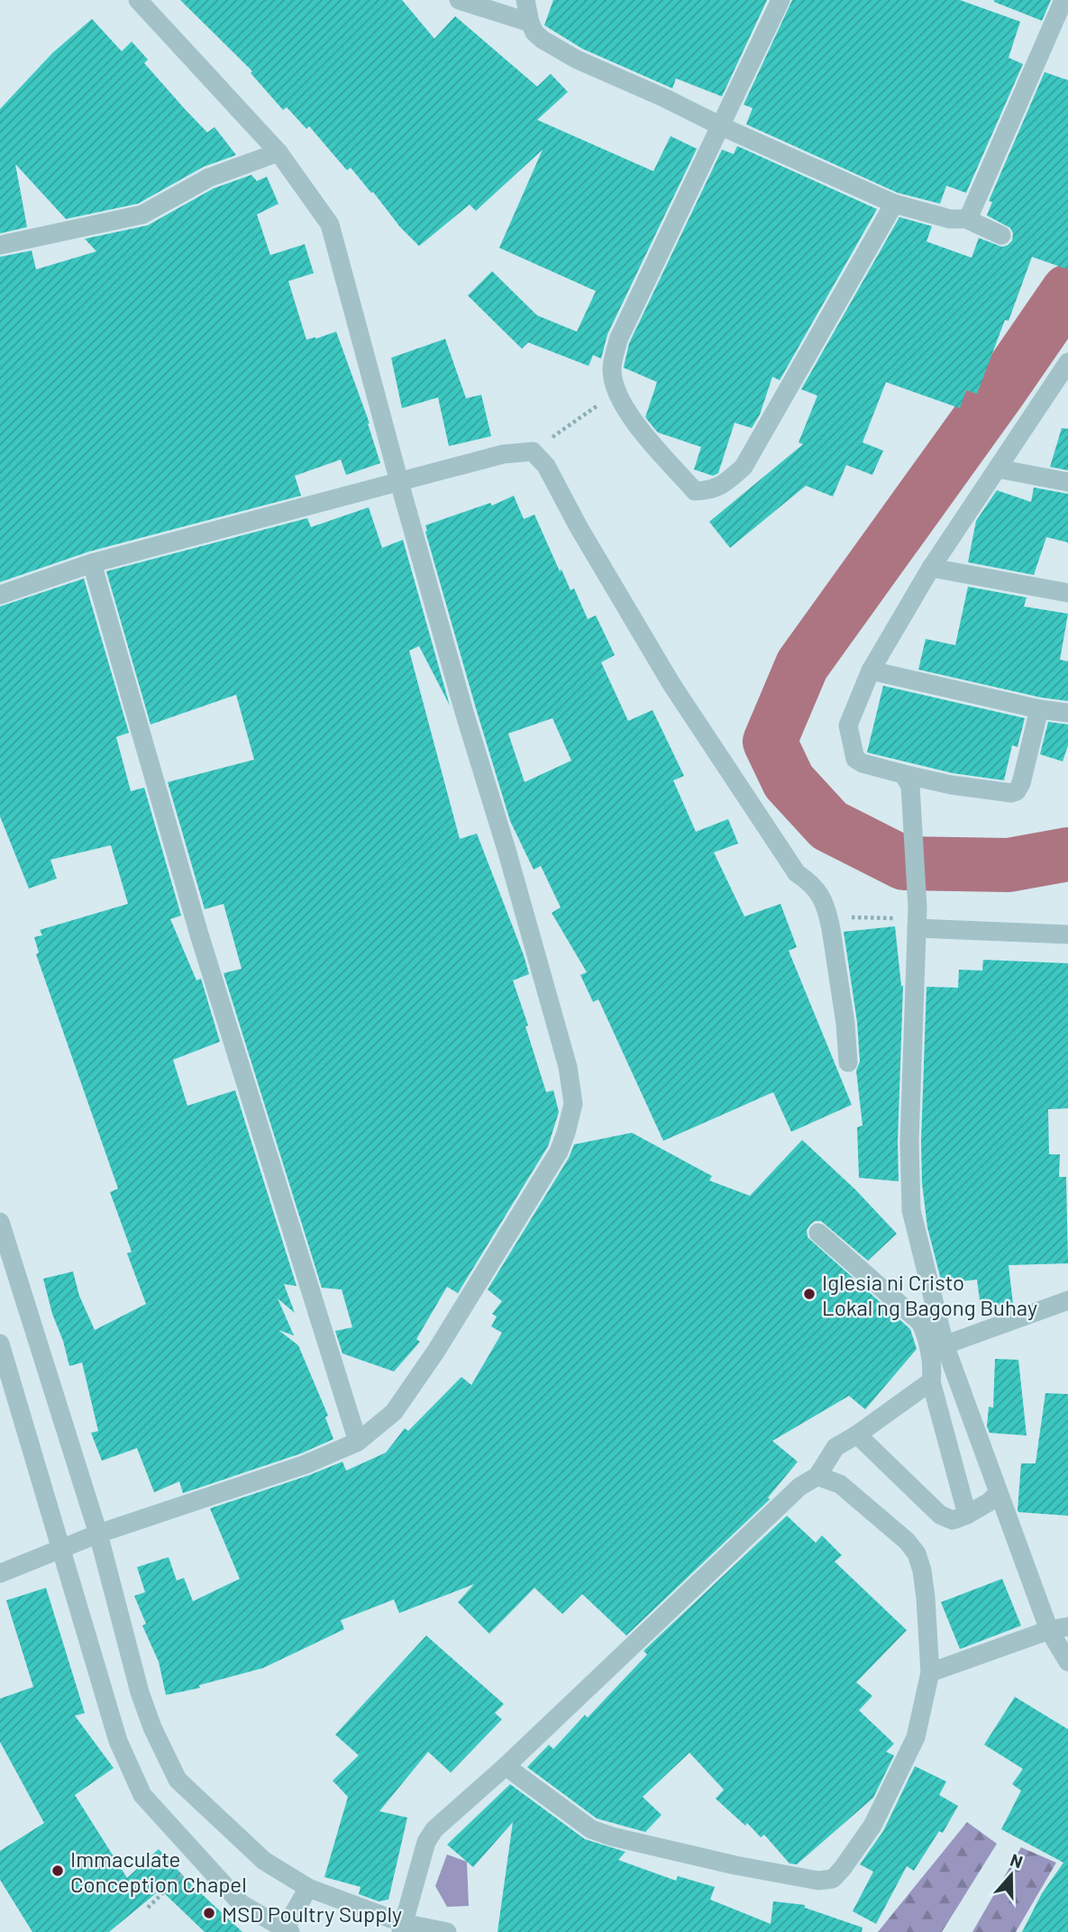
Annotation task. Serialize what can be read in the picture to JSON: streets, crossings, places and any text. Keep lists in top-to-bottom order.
{
  "places": ["Iglesia ni Cristo Lokal ng Bagong Buhay", "Immaculate Conception Chapel", "MSD Poultry Supply"],
  "north": "top"
}
